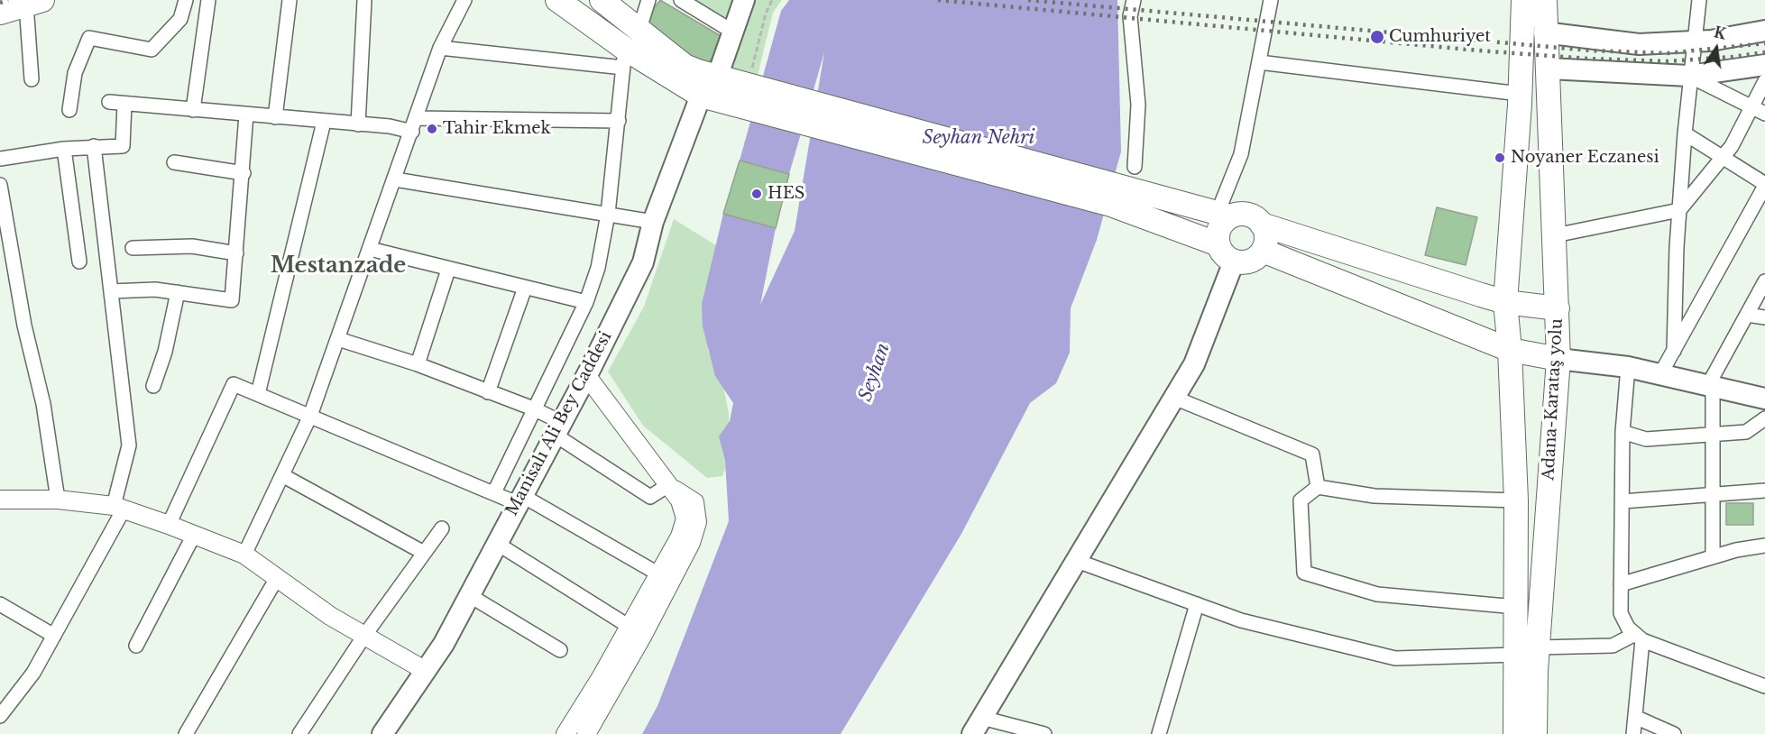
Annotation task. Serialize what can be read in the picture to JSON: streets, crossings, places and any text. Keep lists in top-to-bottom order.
{
  "streets": {
    "main road": ["Adana-Karataş yolu", "Manisalı Ali Bey Caddesi"]
  },
  "districts": ["Mestanzade"],
  "water": ["Seyhan Nehri", "Seyhan"],
  "places": [
    "Cumhuriyet",
    "Tahir Ekmek",
    "Noyaner Eczanesi",
    "HES"
  ],
  "north": "top"
}
